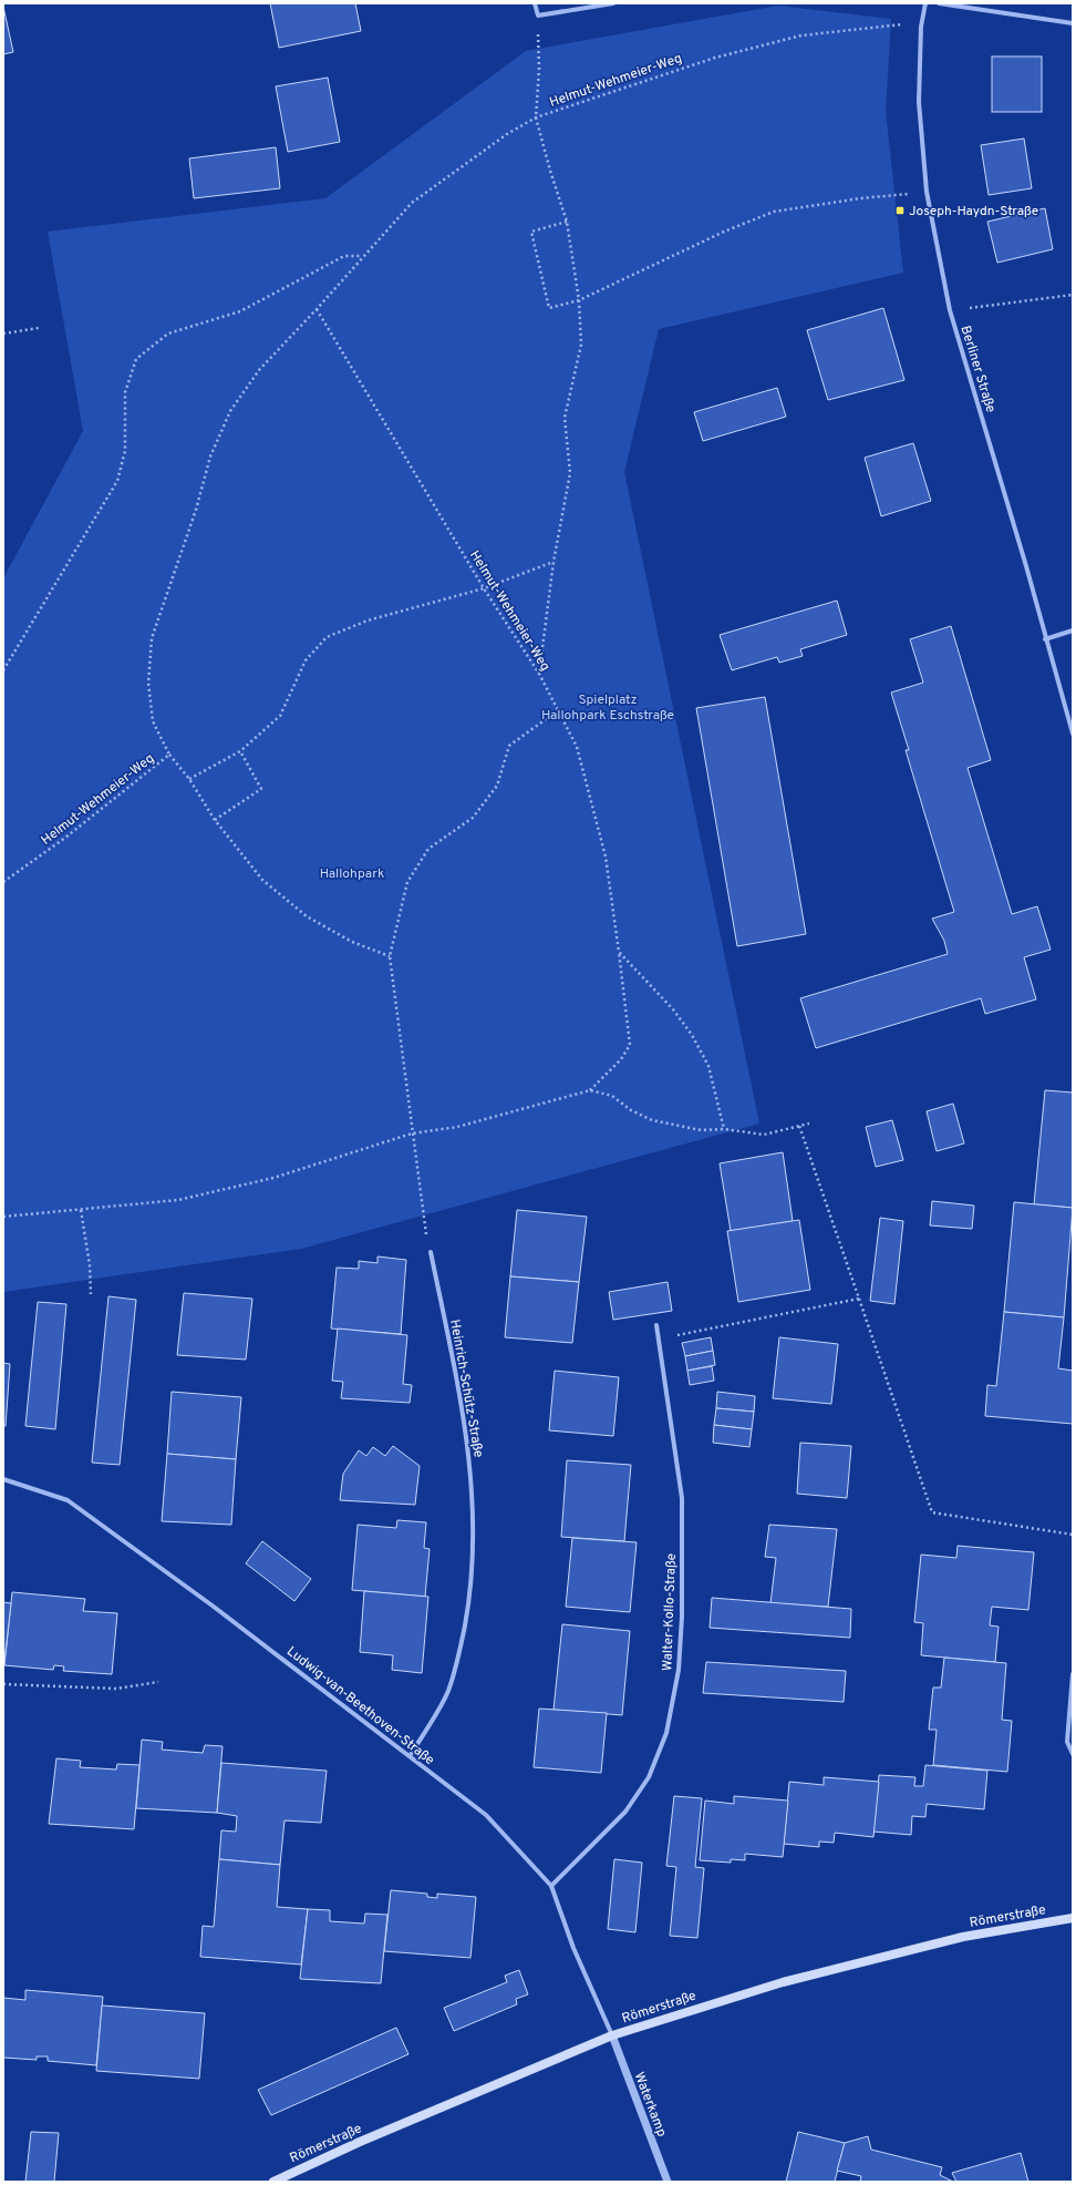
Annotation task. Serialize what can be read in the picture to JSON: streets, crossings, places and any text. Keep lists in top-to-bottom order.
{
  "streets": {
    "main road": ["Römerstraße"],
    "street": [
      "Berliner Straße",
      "Heinrich-Schütz-Straße",
      "Walter-Kollo-Straße",
      "Ludwig-van-Beethoven-Straße",
      "Waterkamp"
    ],
    "path": ["Helmut-Wehmeier-Weg"]
  },
  "crossings": [
    ["Helmut-Wehmeier-Weg", "Berliner Straße"],
    ["Heinrich-Schütz-Straße", "Ludwig-van-Beethoven-Straße"],
    ["Walter-Kollo-Straße", "Ludwig-van-Beethoven-Straße"],
    ["Ludwig-van-Beethoven-Straße", "Römerstraße"],
    ["Ludwig-van-Beethoven-Straße", "Waterkamp"],
    ["Römerstraße", "Waterkamp"]
  ],
  "parks": ["Spielplatz Hallohpark Eschstraße", "Hallohpark"],
  "places": {
    "transit": ["Joseph-Haydn-Straße"]
  }
}
